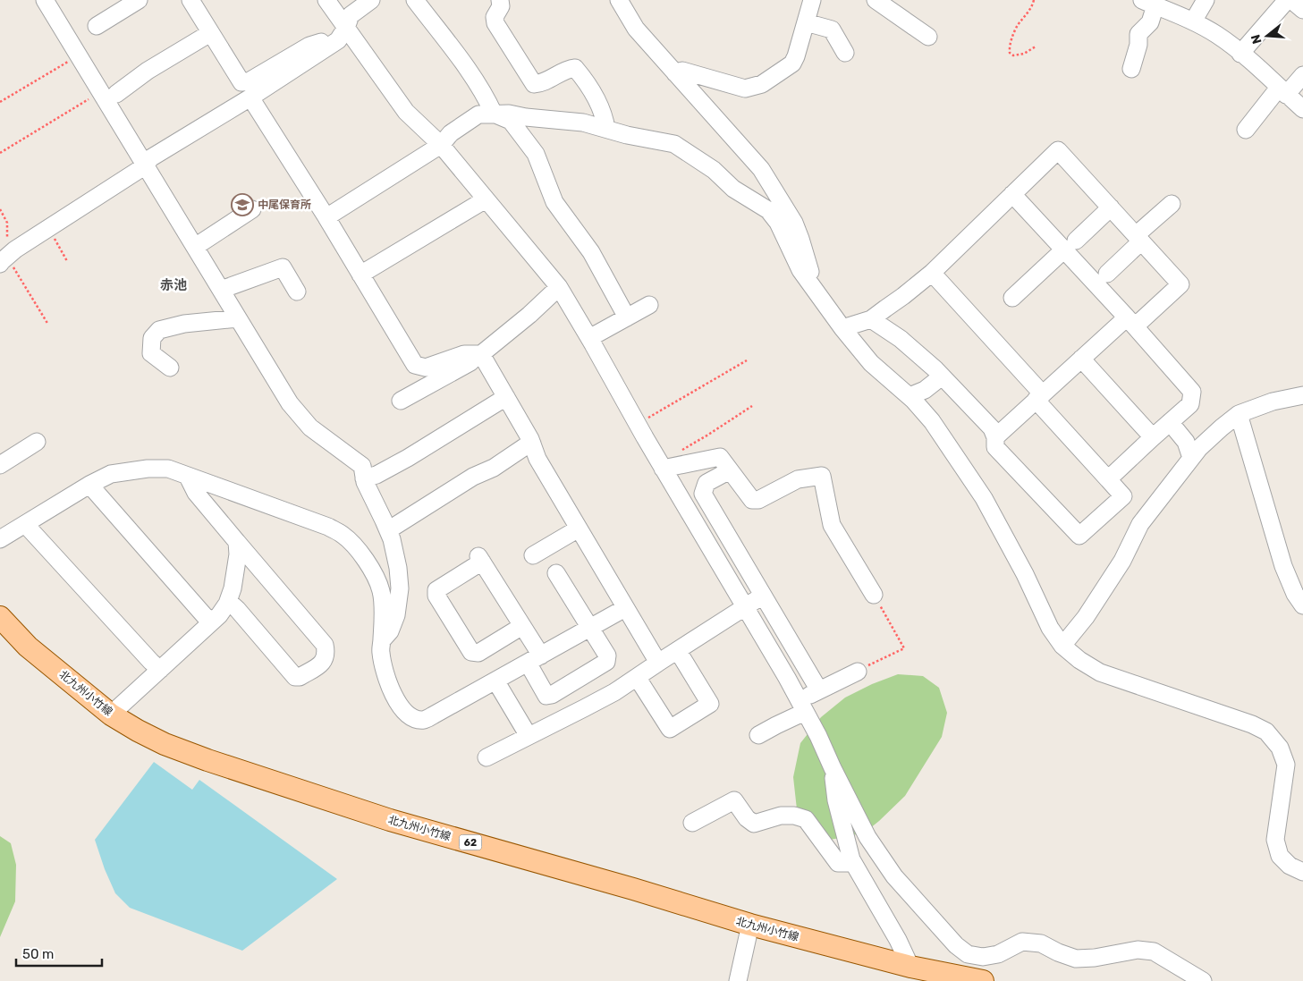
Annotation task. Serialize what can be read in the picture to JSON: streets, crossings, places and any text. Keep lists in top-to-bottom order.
{
  "streets": {
    "main road": ["北九州小竹線", "62"]
  },
  "districts": ["赤池"],
  "places": {
    "school or university": ["中尾保育所"]
  },
  "scale_bar": "50 m",
  "north": "left"
}
